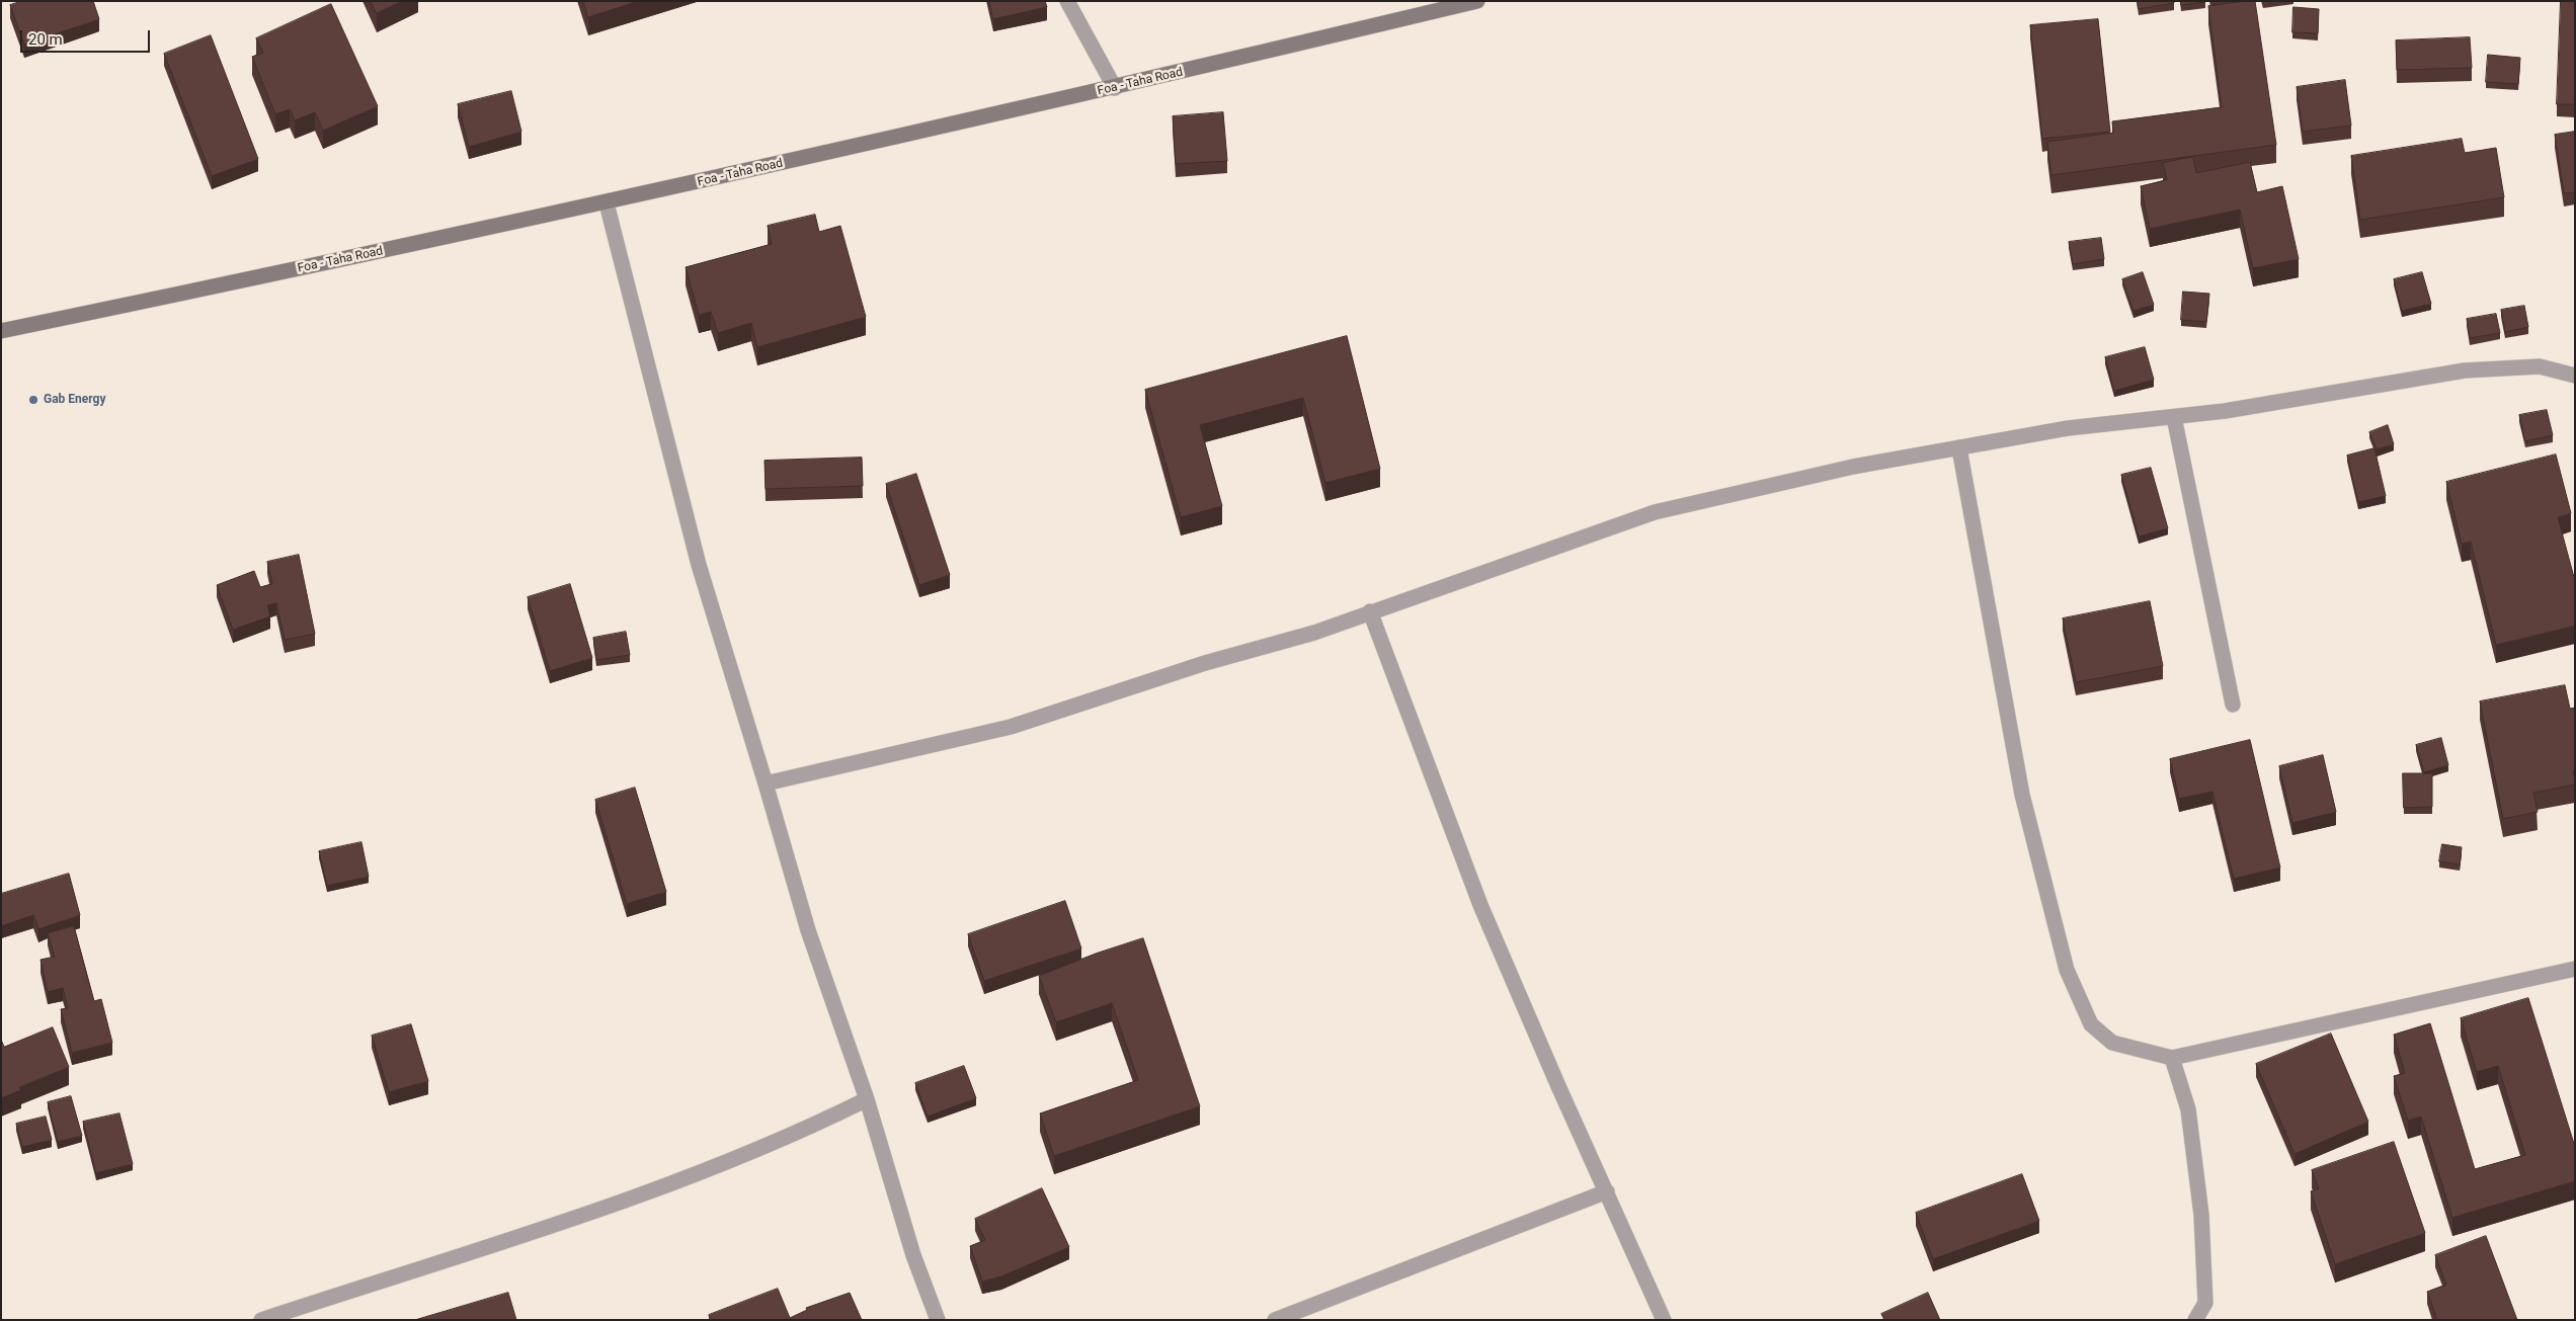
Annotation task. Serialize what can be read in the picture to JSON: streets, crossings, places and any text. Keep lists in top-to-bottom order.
{
  "streets": {
    "street": ["Foa - Taha Road"]
  },
  "places": ["Gab Energy"],
  "scale_bar": "20 m"
}
